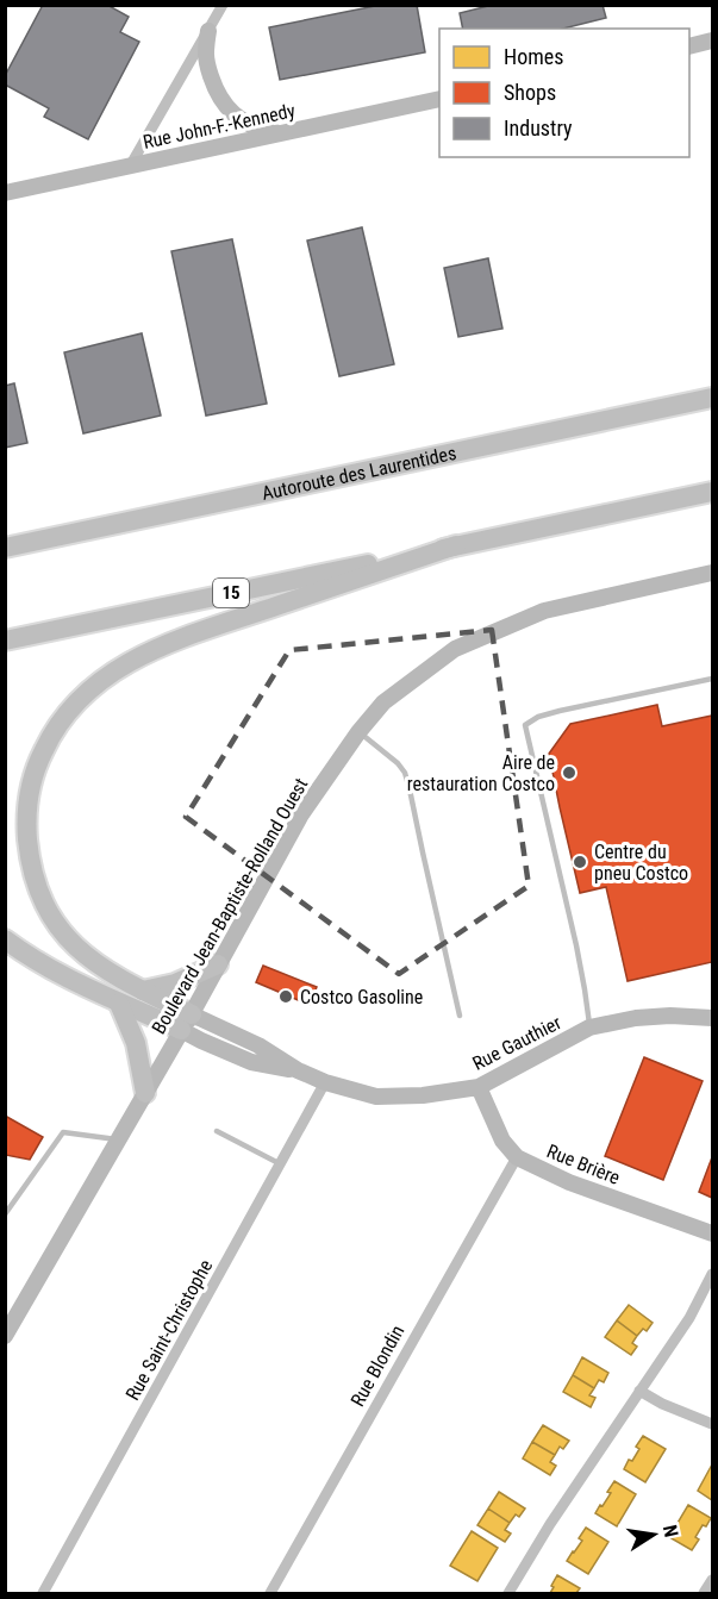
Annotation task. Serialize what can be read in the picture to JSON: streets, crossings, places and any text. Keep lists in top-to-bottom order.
{
  "streets": {
    "highway": ["Autoroute des Laurentides", "15"],
    "street": [
      "Rue John-F.-Kennedy",
      "Boulevard Jean-Baptiste-Rolland Ouest",
      "Rue Gauthier",
      "Rue Brière",
      "Rue Saint-Christophe",
      "Rue Blondin"
    ]
  },
  "crossings": [
    ["Boulevard Jean-Baptiste-Rolland Ouest", "Rue Gauthier"],
    ["Rue Gauthier", "Rue Brière"],
    ["Rue Gauthier", "Rue Saint-Christophe"],
    ["Rue Brière", "Rue Blondin"]
  ],
  "places": ["Aire de restauration Costco", "Centre du pneu Costco", "Costco Gasoline"],
  "legend": ["Homes", "Shops", "Industry"],
  "north": "right"
}
